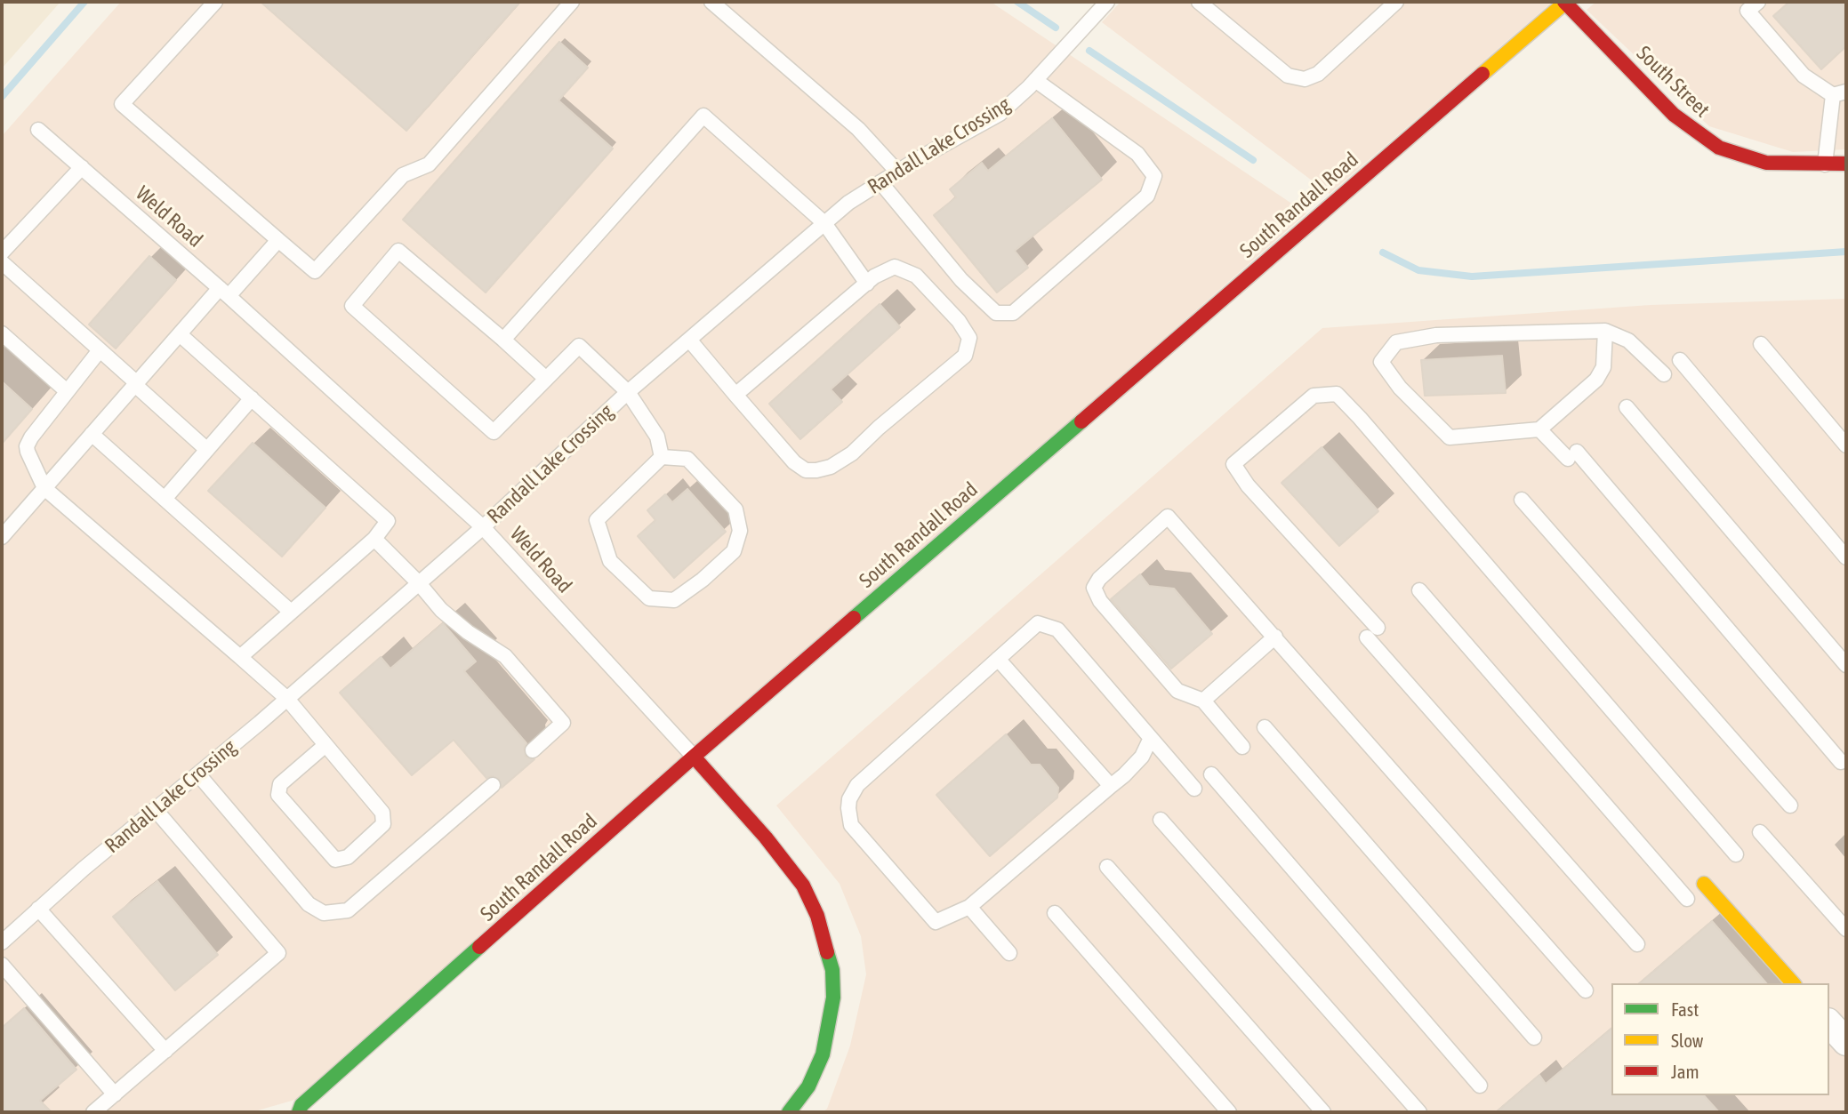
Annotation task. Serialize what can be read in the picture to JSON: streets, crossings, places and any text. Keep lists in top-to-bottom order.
{
  "streets": {
    "main road": ["South Street", "South Randall Road", "Weld Road"],
    "lane": ["Randall Lake Crossing"]
  },
  "crossings": [
    ["South Street", "South Randall Road"],
    ["Randall Lake Crossing", "Weld Road"],
    ["South Randall Road", "Weld Road"]
  ],
  "legend": ["Fast", "Slow", "Jam"]
}
